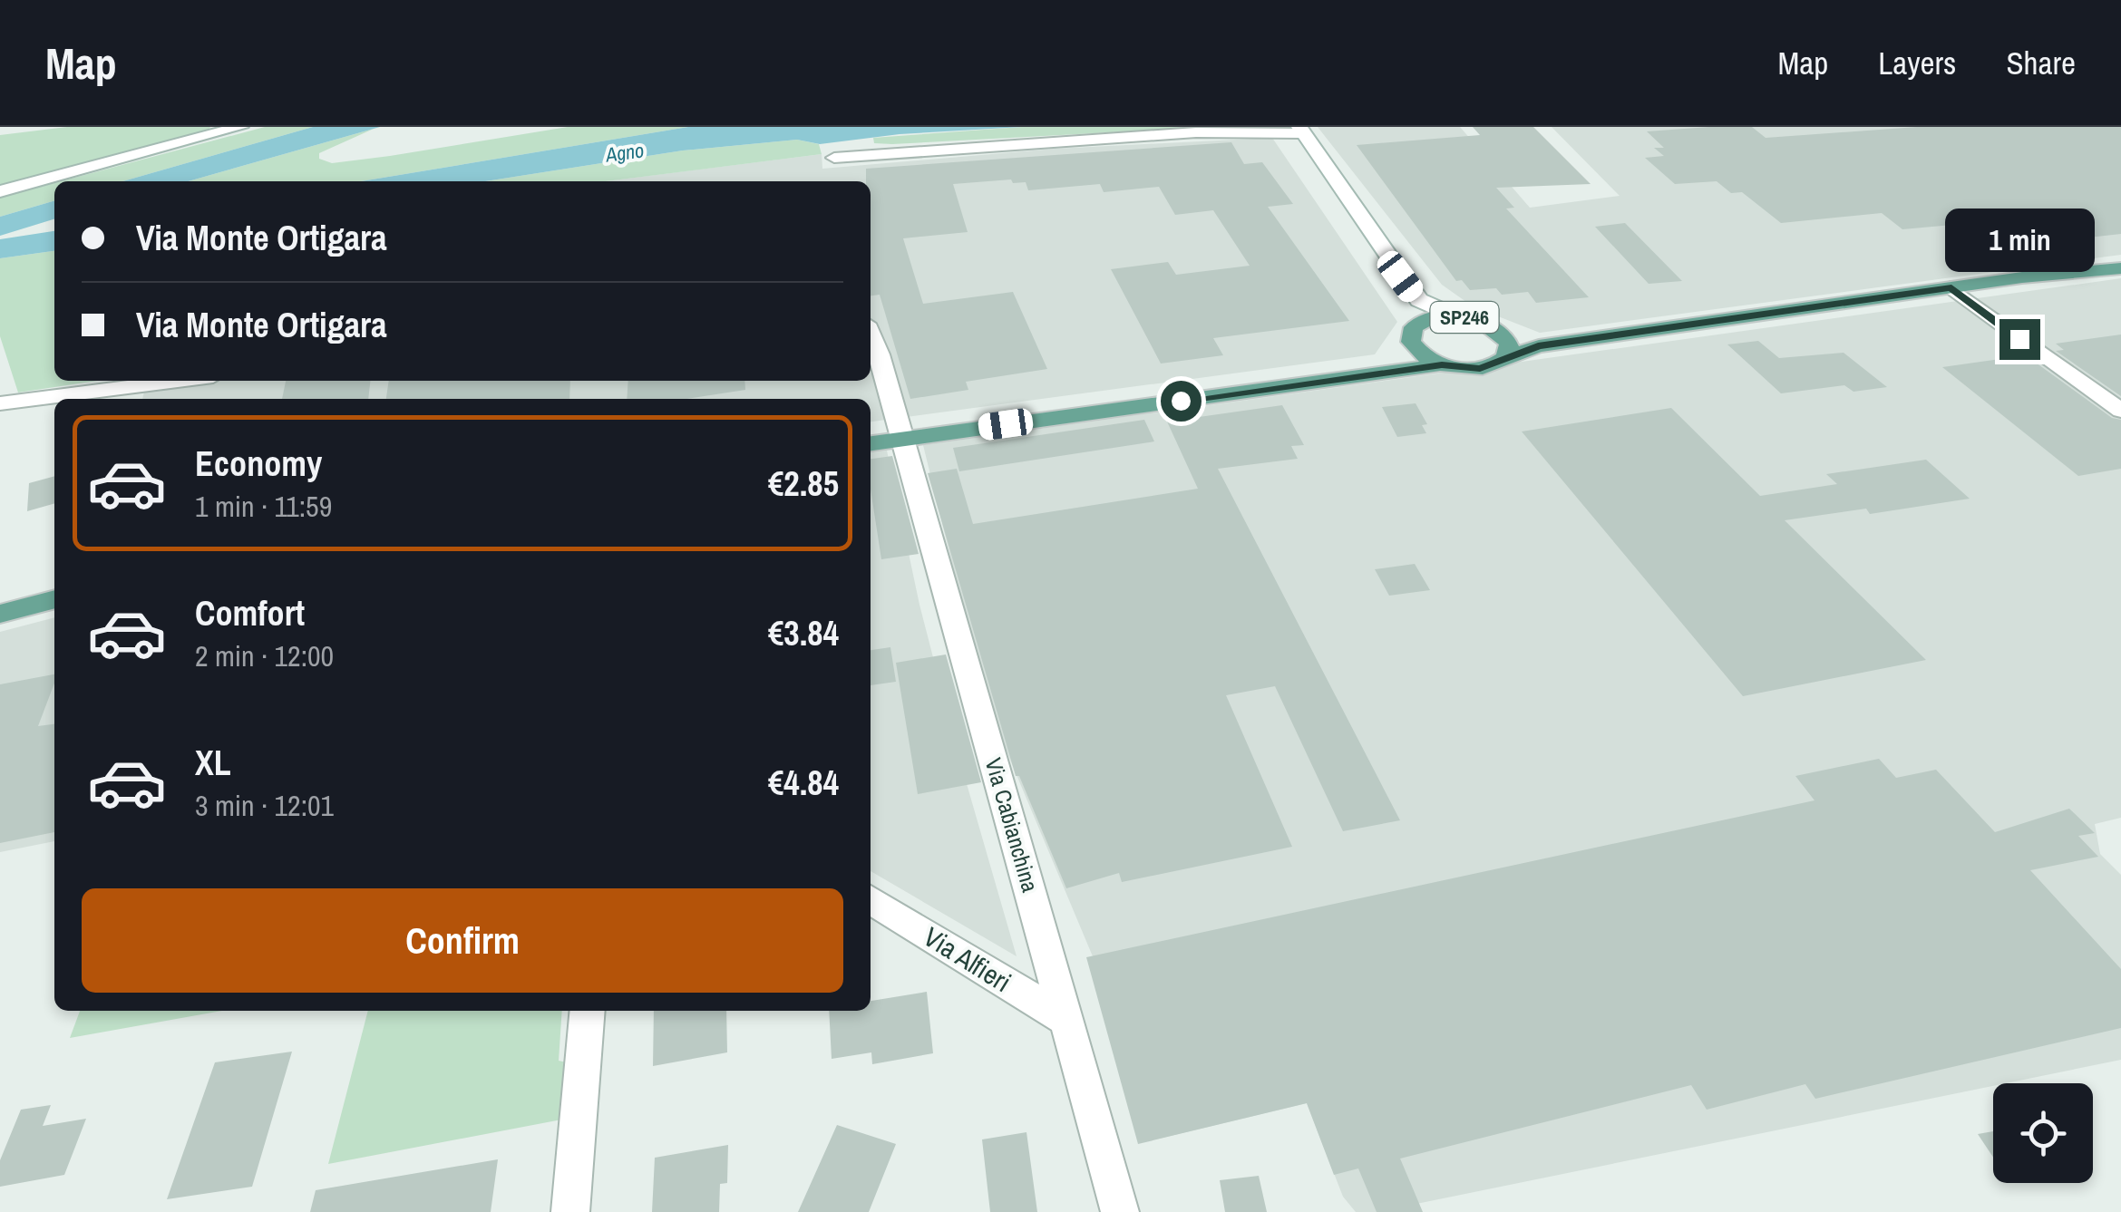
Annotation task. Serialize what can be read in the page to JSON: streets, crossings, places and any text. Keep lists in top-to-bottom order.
{
  "streets": {
    "main road": ["SP246"],
    "street": ["Via Cabianchina", "Via Alfieri"]
  },
  "crossings": [
    ["Via Cabianchina", "Via Alfieri"]
  ],
  "water": ["Agno"],
  "page": {
    "header": "Map",
    "nav": ["Map", "Layers", "Share"],
    "banner": ["Via Monte Ortigara", "Via Monte Ortigara"],
    "bubble": "1 min",
    "list": [
      {
        "name": "Economy",
        "note": "1 min · 11:59",
        "value": "€2.85"
      },
      {
        "name": "Comfort",
        "note": "2 min · 12:00",
        "value": "€3.84"
      },
      {
        "name": "XL",
        "note": "3 min · 12:01",
        "value": "€4.84"
      }
    ],
    "buttons": "Confirm"
  }
}
